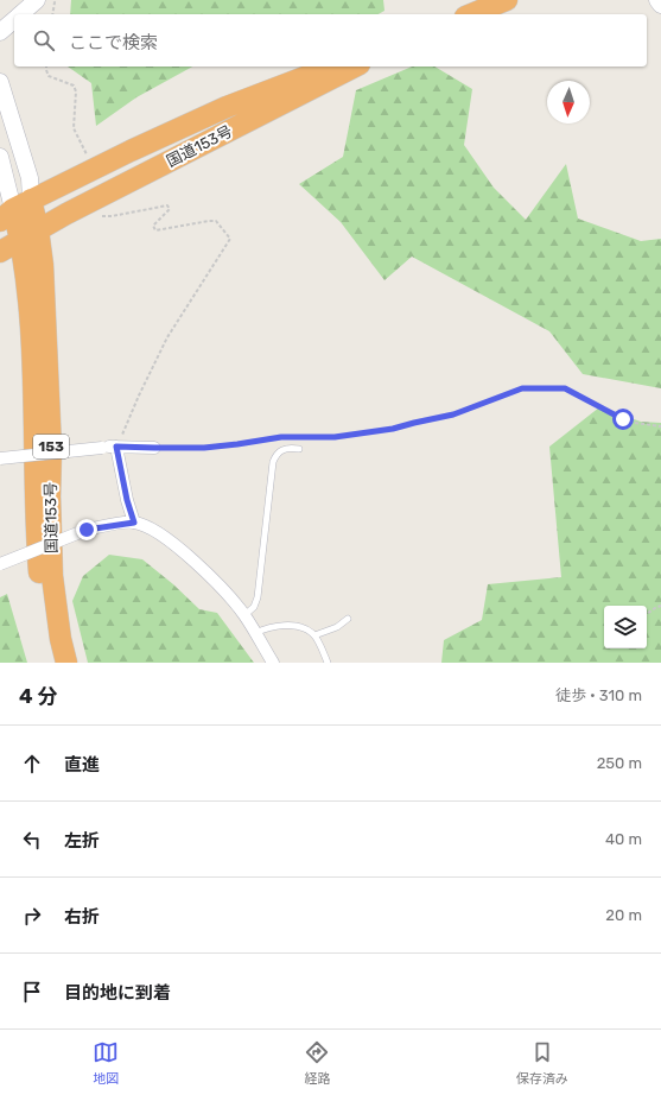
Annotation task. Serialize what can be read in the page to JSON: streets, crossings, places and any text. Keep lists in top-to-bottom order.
{
  "streets": {
    "highway": ["国道153号", "153"]
  },
  "north": "bottom",
  "page": {
    "search": "ここで検索",
    "heading": ["4 分", "徒歩 · 310 m"],
    "list": [
      ["直進", "250 m"],
      ["左折", "40 m"],
      ["右折", "20 m"],
      "目的地に到着"
    ],
    "nav": ["地図", "経路", "保存済み"]
  }
}
